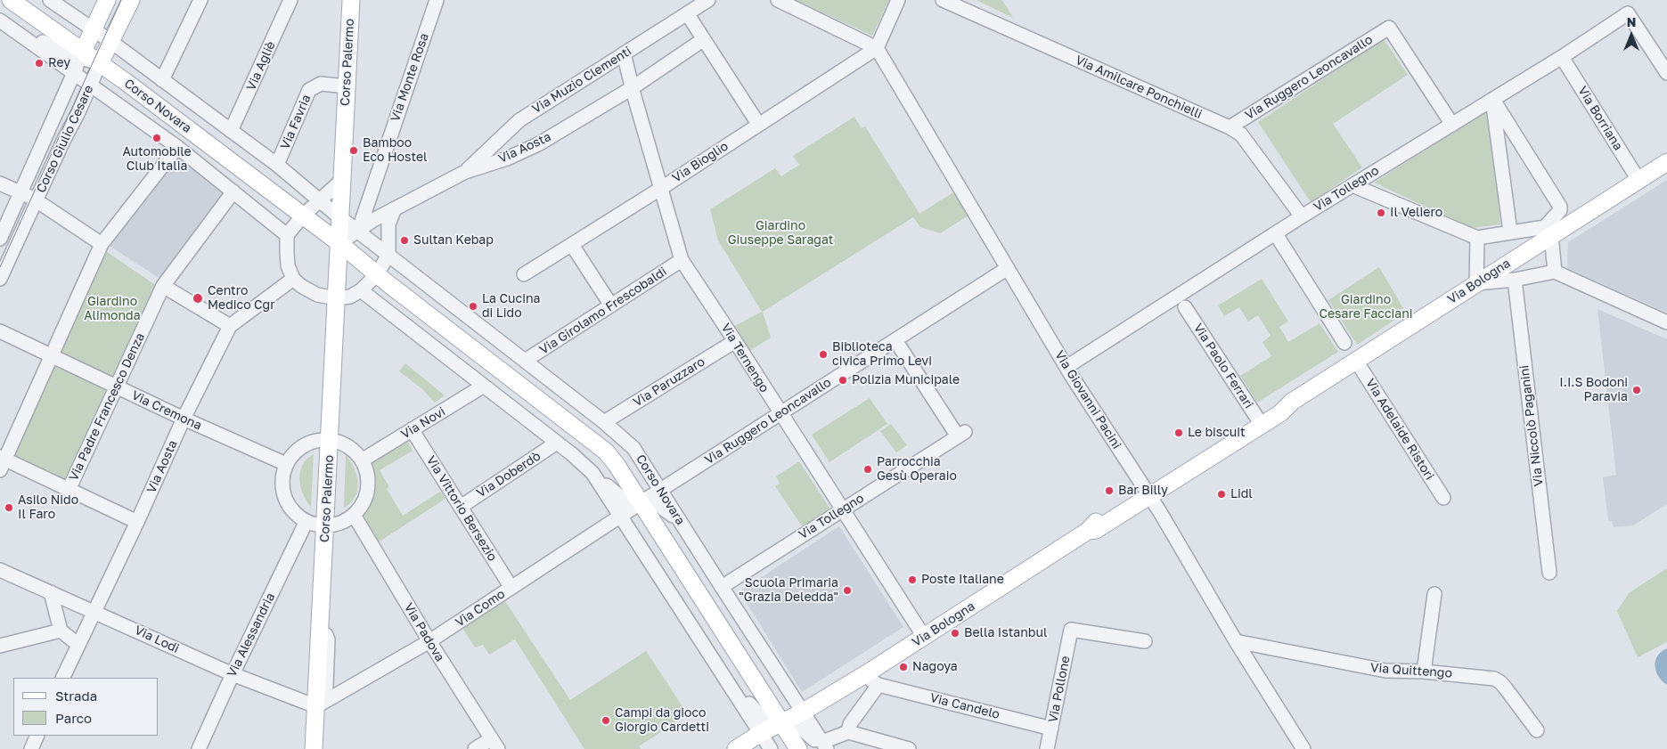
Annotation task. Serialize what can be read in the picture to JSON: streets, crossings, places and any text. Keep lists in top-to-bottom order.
{
  "streets": {
    "main road": [
      "Corso Palermo",
      "Corso Novara",
      "Corso Giulio Cesare",
      "Via Bologna"
    ],
    "street": [
      "Via Agliè",
      "Via Monte Rosa",
      "Via Ruggero Leoncavallo",
      "Via Muzio Clementi",
      "Via Amilcare Ponchielli",
      "Via Borriana",
      "Via Favria",
      "Via Aosta",
      "Via Bioglio",
      "Via Tollegno",
      "Via Girolamo Frescobaldi",
      "Via Ternengo",
      "Via Paolo Ferrari",
      "Via Paruzzaro",
      "Via Giovanni Pacini",
      "Via Padre Francesco Denza",
      "Via Cremona",
      "Via Novi",
      "Via Niccolò Paganini",
      "Via Adelaide Ristori",
      "Via Doberdò",
      "Via Vittorio Bersezio",
      "Via Como",
      "Via Padova",
      "Via Alessandria",
      "Via Lodi",
      "Via Quittengo",
      "Via Pollone",
      "Via Candelo"
    ]
  },
  "crossings": [
    ["Corso Palermo", "Corso Novara"],
    ["Corso Palermo", "Via Favria"],
    ["Corso Palermo", "Via Aosta"],
    ["Corso Palermo", "Via Como"],
    ["Corso Palermo", "Via Lodi"],
    ["Via Agliè", "Corso Novara"],
    ["Via Monte Rosa", "Corso Novara"],
    ["Via Monte Rosa", "Via Aosta"],
    ["Via Ruggero Leoncavallo", "Via Amilcare Ponchielli"],
    ["Via Ruggero Leoncavallo", "Corso Novara"],
    ["Via Ruggero Leoncavallo", "Via Tollegno"],
    ["Via Ruggero Leoncavallo", "Via Ternengo"],
    ["Via Ruggero Leoncavallo", "Via Giovanni Pacini"],
    ["Via Ruggero Leoncavallo", "Via Como"],
    ["Via Muzio Clementi", "Via Aosta"],
    ["Via Muzio Clementi", "Via Ternengo"],
    ["Via Amilcare Ponchielli", "Via Tollegno"],
    ["Corso Novara", "Via Favria"],
    ["Corso Novara", "Corso Giulio Cesare"],
    ["Corso Novara", "Via Aosta"],
    ["Corso Novara", "Via Tollegno"],
    ["Corso Novara", "Via Bologna"],
    ["Corso Novara", "Via Girolamo Frescobaldi"],
    ["Corso Novara", "Via Paruzzaro"],
    ["Corso Novara", "Via Padre Francesco Denza"],
    ["Corso Novara", "Via Como"],
    ["Via Borriana", "Via Tollegno"],
    ["Via Borriana", "Via Bologna"],
    ["Via Aosta", "Via Ternengo"],
    ["Via Aosta", "Via Cremona"],
    ["Via Aosta", "Via Lodi"],
    ["Via Bioglio", "Via Ternengo"],
    ["Via Bioglio", "Via Giovanni Pacini"],
    ["Via Tollegno", "Via Ternengo"],
    ["Via Tollegno", "Via Giovanni Pacini"],
    ["Via Bologna", "Via Ternengo"],
    ["Via Bologna", "Via Paolo Ferrari"],
    ["Via Bologna", "Via Giovanni Pacini"],
    ["Via Bologna", "Via Adelaide Ristori"],
    ["Via Bologna", "Via Candelo"],
    ["Via Girolamo Frescobaldi", "Via Ternengo"],
    ["Via Ternengo", "Via Paruzzaro"],
    ["Via Giovanni Pacini", "Via Quittengo"],
    ["Via Padre Francesco Denza", "Via Cremona"],
    ["Via Novi", "Via Vittorio Bersezio"],
    ["Via Doberdò", "Via Vittorio Bersezio"],
    ["Via Vittorio Bersezio", "Via Como"],
    ["Via Como", "Via Padova"],
    ["Via Como", "Via Lodi"],
    ["Via Alessandria", "Via Lodi"],
    ["Via Pollone", "Via Candelo"]
  ],
  "parks": ["Giardino Giuseppe Saragat", "Giardino Cesare Facciani", "Giardino Alimonda"],
  "places": [
    "Rey",
    "Automobile Club Italia",
    "Bamboo Eco Hostel",
    "Il Veliero",
    "Sultan Kebap",
    "Centro Medico Cgr",
    "La Cucina di Lido",
    "Biblioteca civica Primo Levi",
    "Polizia Municipale",
    "I.I.S Bodoni Paravia",
    "Le biscuit",
    "Parrocchia Gesù Operaio",
    "Bar Billy",
    "Lidl",
    "Asilo Nido Il Faro",
    "Poste Italiane",
    "Scuola Primaria \"Grazia Deledda\"",
    "Bella Istanbul",
    "Nagoya",
    "Campi da gioco Giorgio Cardetti"
  ],
  "legend": ["Strada", "Parco"],
  "north": "top"
}
